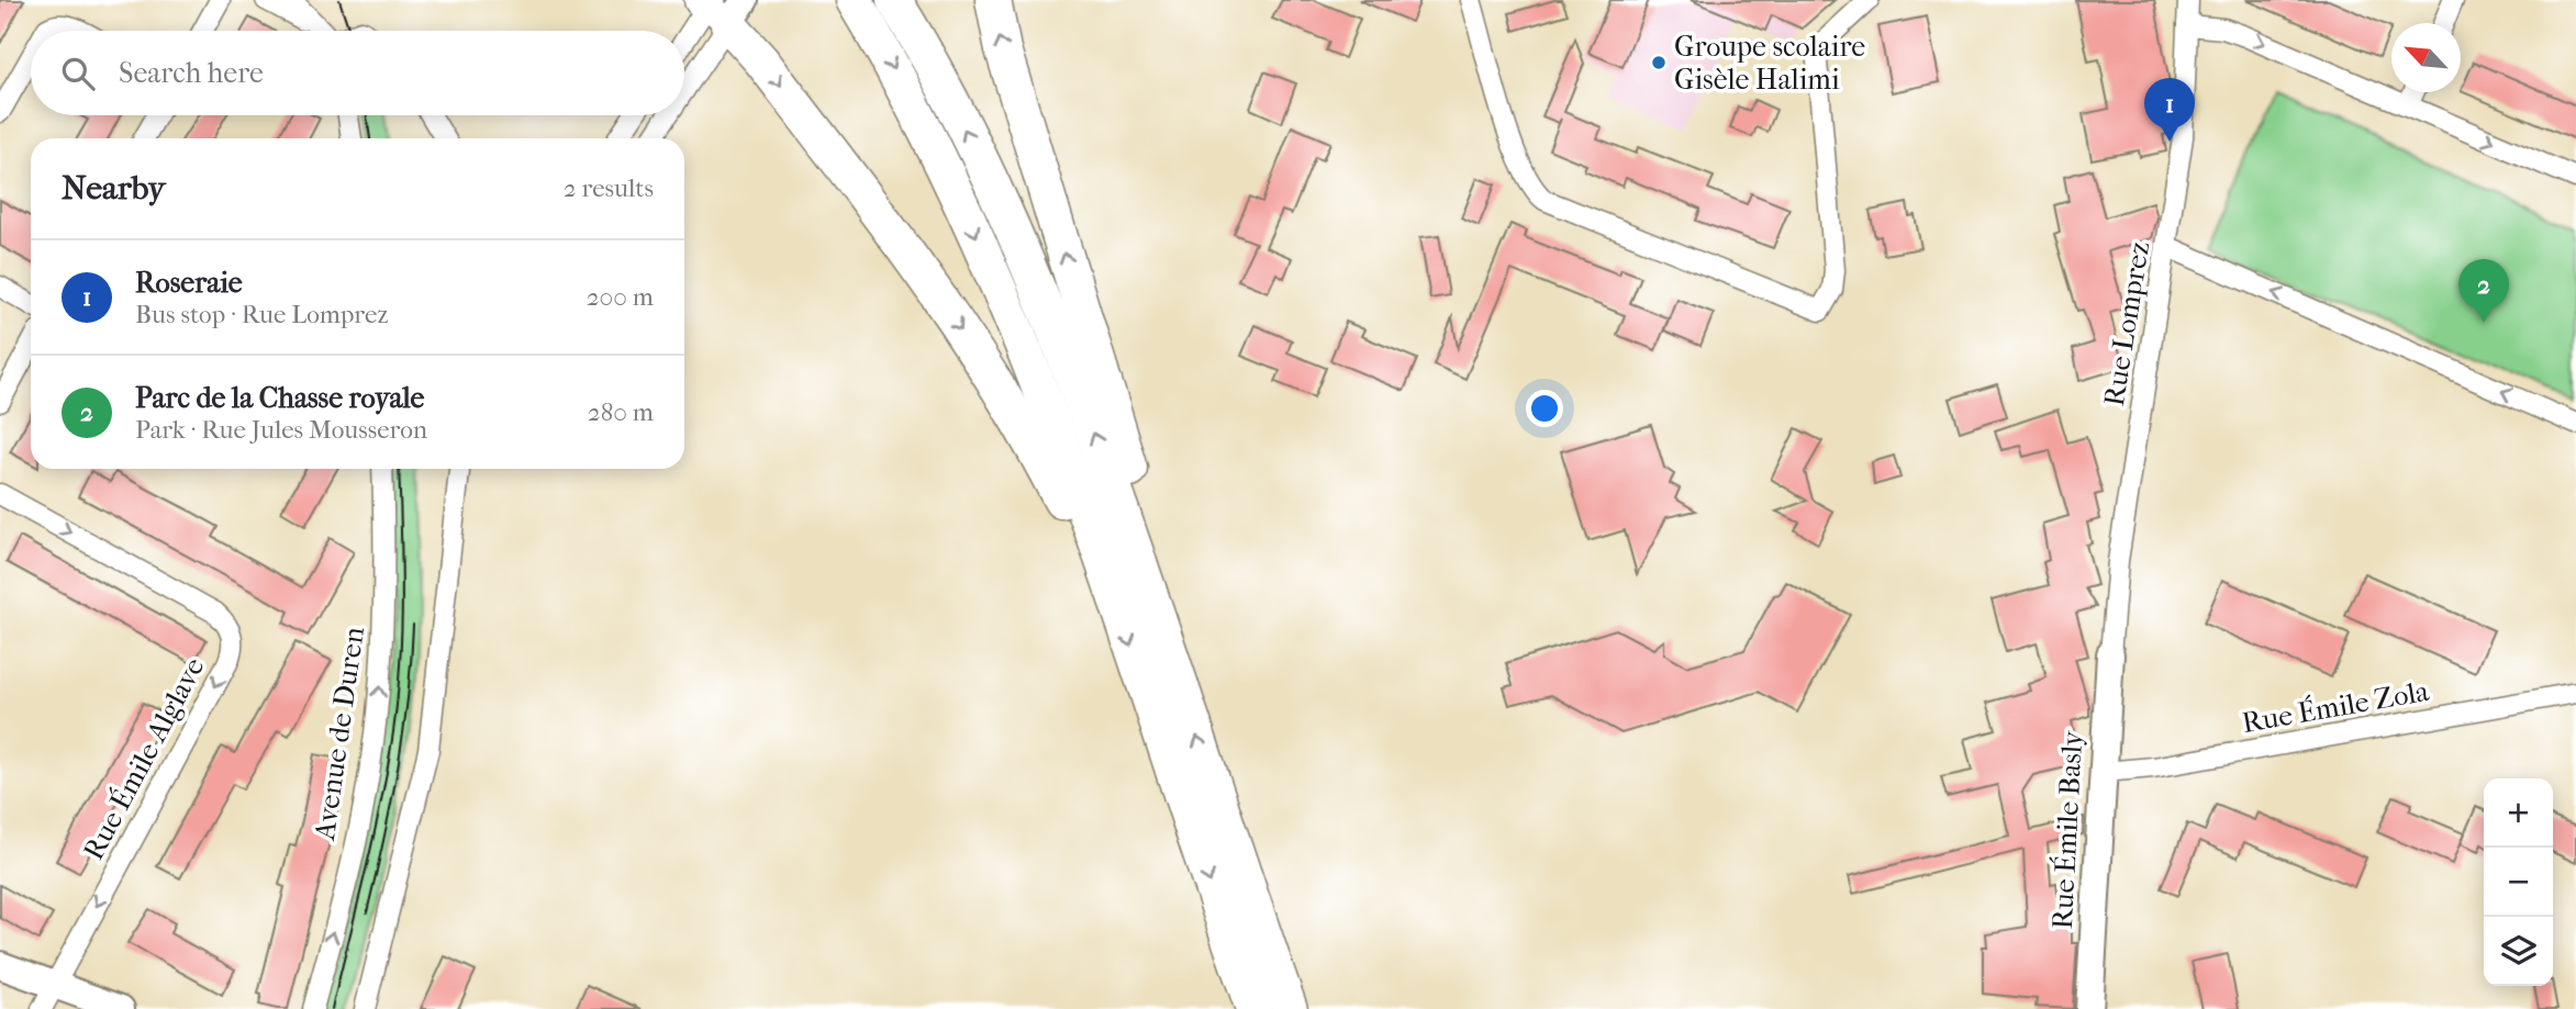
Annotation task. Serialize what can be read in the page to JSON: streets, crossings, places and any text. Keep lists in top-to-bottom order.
{
  "streets": {
    "street": [
      "Rue Lomprez",
      "Rue Émile Zola",
      "Avenue de Duren",
      "Rue Émile Alglave",
      "Rue Émile Basly"
    ]
  },
  "crossings": [
    ["Rue Lomprez", "Rue Émile Basly"],
    ["Rue Émile Zola", "Rue Émile Basly"]
  ],
  "places": ["Groupe scolaire Gisèle Halimi"],
  "north": "top left",
  "page": {
    "search": "Search here",
    "pins": ["1", "2"],
    "heading": ["Nearby", "2 results"],
    "list": [
      {
        "mark": "1",
        "name": "Roseraie",
        "note": "Bus stop · Rue Lomprez",
        "value": "200 m"
      },
      {
        "mark": "2",
        "name": "Parc de la Chasse royale",
        "note": "Park · Rue Jules Mousseron",
        "value": "280 m"
      }
    ],
    "map_buttons": ["+", "−"]
  }
}
